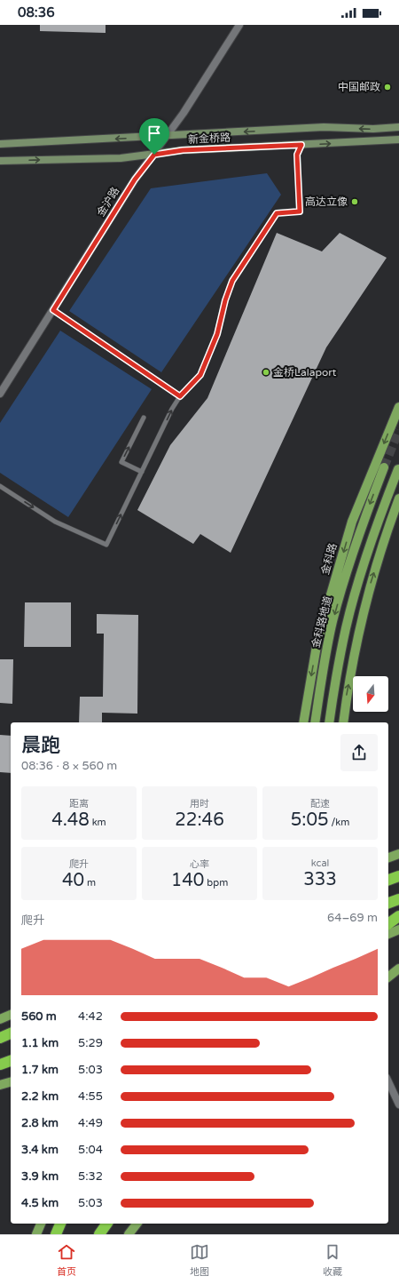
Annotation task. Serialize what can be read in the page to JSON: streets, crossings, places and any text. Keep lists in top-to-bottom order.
{
  "streets": {
    "main road": ["金科路", "金科路地道"],
    "street": ["新金桥路", "金沪路"]
  },
  "crossings": [
    ["新金桥路", "金沪路"]
  ],
  "places": ["中国邮政", "高达立像", "金桥Lalaport"],
  "north": "bottom",
  "page": {
    "status": "08:36",
    "heading": ["晨跑", "08:36 · 8 × 560 m"],
    "stats": [
      ["距离", "4.48 km"],
      ["用时", "22:46"],
      ["配速", "5:05 /km"],
      ["爬升", "40 m"],
      ["心率", "140 bpm"],
      ["kcal", "333"]
    ],
    "chart": ["爬升", "64–69 m"],
    "list": [
      {
        "name": "560 m",
        "note": "4:42"
      },
      {
        "name": "1.1 km",
        "note": "5:29"
      },
      {
        "name": "1.7 km",
        "note": "5:03"
      },
      {
        "name": "2.2 km",
        "note": "4:55"
      },
      {
        "name": "2.8 km",
        "note": "4:49"
      },
      {
        "name": "3.4 km",
        "note": "5:04"
      },
      {
        "name": "3.9 km",
        "note": "5:32"
      },
      {
        "name": "4.5 km",
        "note": "5:03"
      }
    ],
    "tabs": ["首页", "地图", "收藏"]
  }
}
